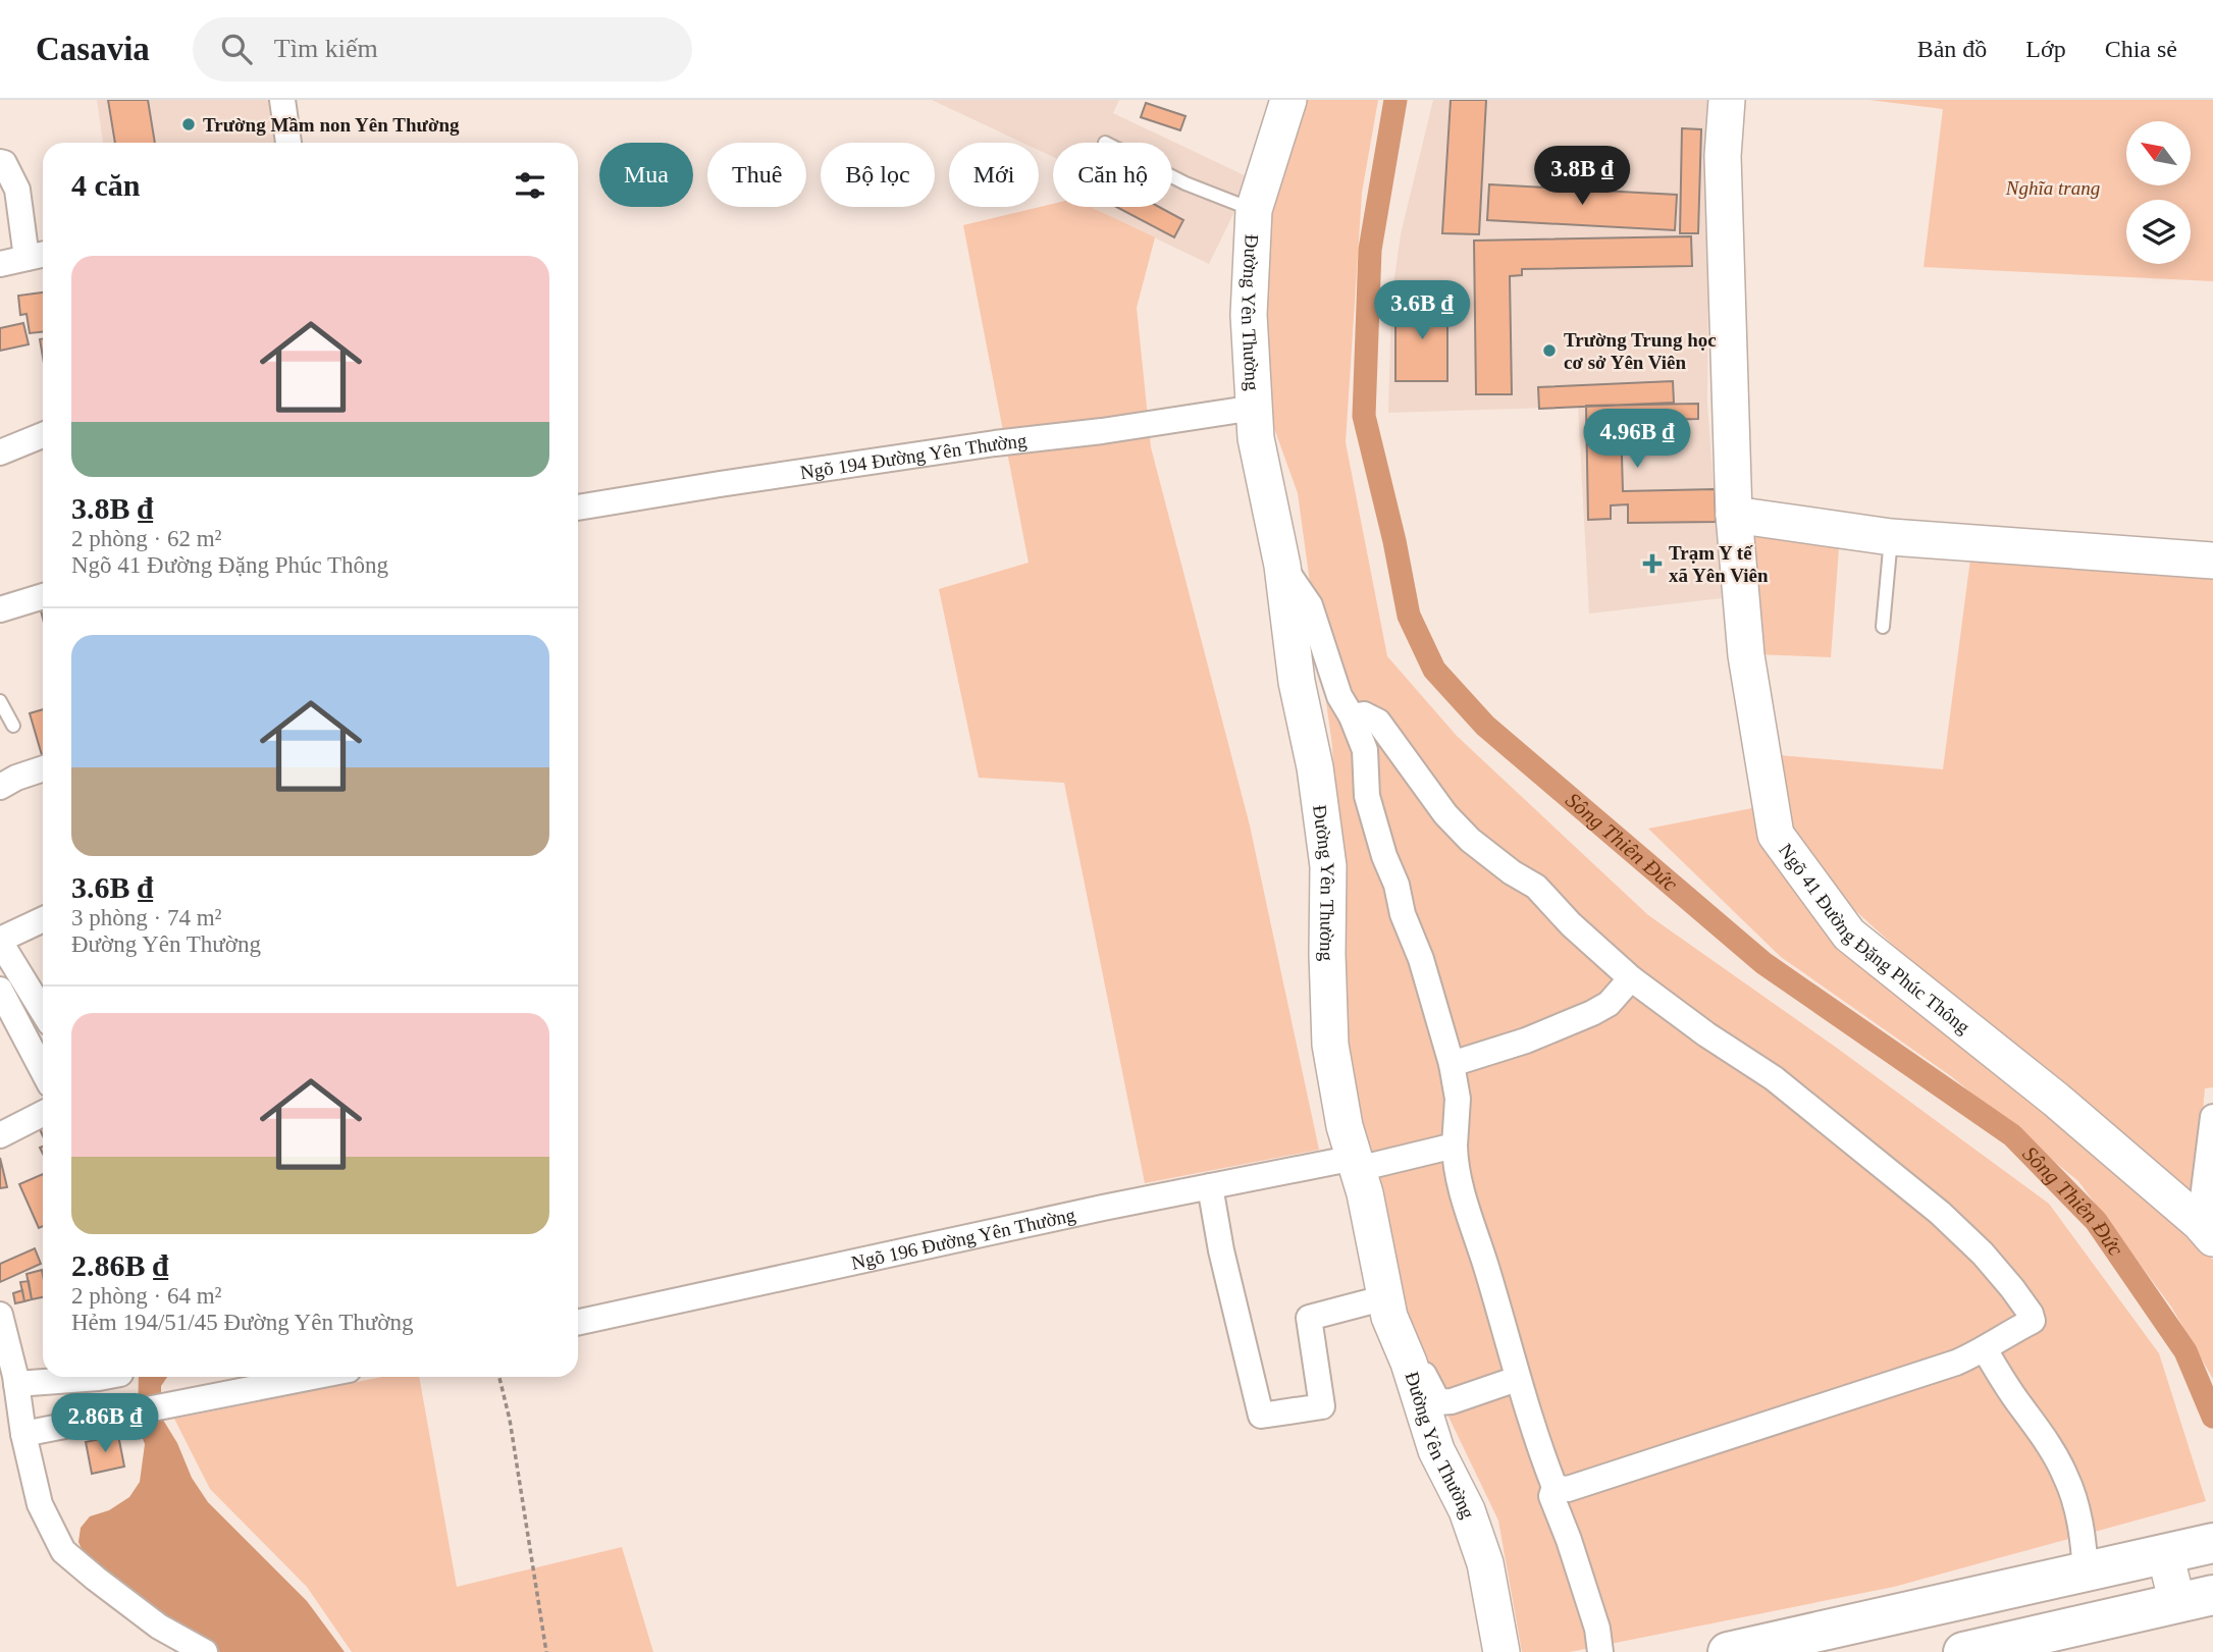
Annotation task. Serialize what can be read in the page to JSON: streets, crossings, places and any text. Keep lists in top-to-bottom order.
{
  "streets": {
    "street": [
      "Đường Yên Thường",
      "Ngõ 194 Đường Yên Thường",
      "Ngõ 41 Đường Đặng Phúc Thông",
      "Ngõ 196 Đường Yên Thường"
    ]
  },
  "crossings": [
    ["Đường Yên Thường", "Ngõ 194 Đường Yên Thường"],
    ["Đường Yên Thường", "Ngõ 196 Đường Yên Thường"]
  ],
  "water": ["Sông Thiên Đức"],
  "parks": ["Nghĩa trang"],
  "places": {
    "other": ["Trường Mầm non Yên Thường", "Trường Trung học cơ sở Yên Viên"],
    "health": ["Trạm Y tế xã Yên Viên"]
  },
  "north": "top left",
  "page": {
    "header": "Casavia",
    "search": "Tìm kiếm",
    "nav": ["Bản đồ", "Lớp", "Chia sẻ"],
    "chip": [
      "Mua",
      "Thuê",
      "Bộ lọc",
      "Mới",
      "Căn hộ"
    ],
    "heading": "4 căn",
    "price": [
      "3.8B ₫",
      "3.6B ₫",
      "4.96B ₫",
      "2.86B ₫"
    ],
    "list": [
      {
        "name": "3.8B ₫",
        "note": "2 phòng · 62 m² · Ngõ 41 Đường Đặng Phúc Thông"
      },
      {
        "name": "3.6B ₫",
        "note": "3 phòng · 74 m² · Đường Yên Thường"
      },
      {
        "name": "2.86B ₫",
        "note": "2 phòng · 64 m² · Hẻm 194/51/45 Đường Yên Thường"
      }
    ]
  }
}
